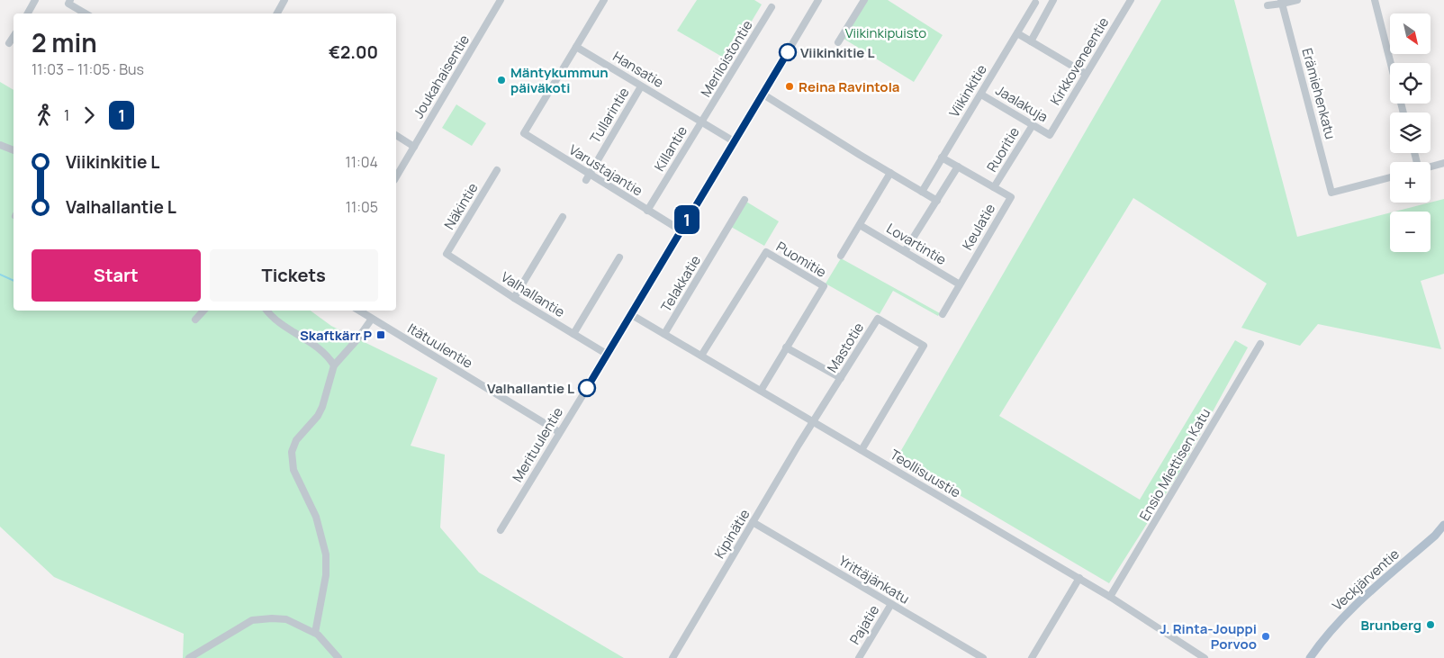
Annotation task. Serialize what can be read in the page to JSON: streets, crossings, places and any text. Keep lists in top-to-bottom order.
{
  "streets": {
    "main road": ["Veckjärventie"],
    "street": [
      "Meriloistontie",
      "Kirkkoveneentie",
      "Hansatie",
      "Joukahaisentie",
      "Viikinkitie",
      "Erämiehenkatu",
      "Jaalakuja",
      "Tullarintie",
      "Killantie",
      "Ruoritie",
      "Varustajantie",
      "Näkintie",
      "Keulatie",
      "Lovartintie",
      "Puomitie",
      "Telakkatie",
      "Valhallantie",
      "Itätuulentie",
      "Mastotie",
      "Merituulentie",
      "Ensio Miettisen Katu",
      "Teollisuustie",
      "Kipinätie",
      "Yrittäjänkatu",
      "Pajatie"
    ]
  },
  "crossings": [
    ["Meriloistontie", "Hansatie"],
    ["Meriloistontie", "Killantie"],
    ["Kirkkoveneentie", "Jaalakuja"],
    ["Hansatie", "Tullarintie"],
    ["Hansatie", "Killantie"],
    ["Hansatie", "Varustajantie"],
    ["Hansatie", "Merituulentie"],
    ["Viikinkitie", "Jaalakuja"],
    ["Viikinkitie", "Keulatie"],
    ["Jaalakuja", "Ruoritie"],
    ["Tullarintie", "Varustajantie"],
    ["Killantie", "Varustajantie"],
    ["Ruoritie", "Keulatie"],
    ["Näkintie", "Valhallantie"],
    ["Keulatie", "Lovartintie"],
    ["Puomitie", "Teollisuustie"],
    ["Telakkatie", "Teollisuustie"],
    ["Valhallantie", "Merituulentie"],
    ["Itätuulentie", "Merituulentie"],
    ["Mastotie", "Teollisuustie"],
    ["Mastotie", "Kipinätie"],
    ["Merituulentie", "Teollisuustie"],
    ["Ensio Miettisen Katu", "Teollisuustie"],
    ["Teollisuustie", "Kipinätie"],
    ["Kipinätie", "Yrittäjänkatu"],
    ["Yrittäjänkatu", "Pajatie"]
  ],
  "parks": ["Viikinkipuisto"],
  "places": {
    "other": [
      "Viikinkitie L",
      "Mäntykummun päiväkoti",
      "Reina Ravintola",
      "Valhallantie L",
      "Brunberg",
      "J. Rinta-Jouppi Porvoo"
    ],
    "transit": ["Skaftkärr P"]
  },
  "lines": ["bus line 1"],
  "north": "bottom right",
  "page": {
    "on_map": "1",
    "map_buttons": ["+", "−"],
    "heading": ["2 min", "11:03 – 11:05 · Bus", "€2.00"],
    "legs": ["1", "1"],
    "list": [
      {
        "name": "Viikinkitie L",
        "value": "11:04"
      },
      {
        "name": "Valhallantie L",
        "value": "11:05"
      }
    ],
    "buttons": ["Start", "Tickets"]
  }
}
